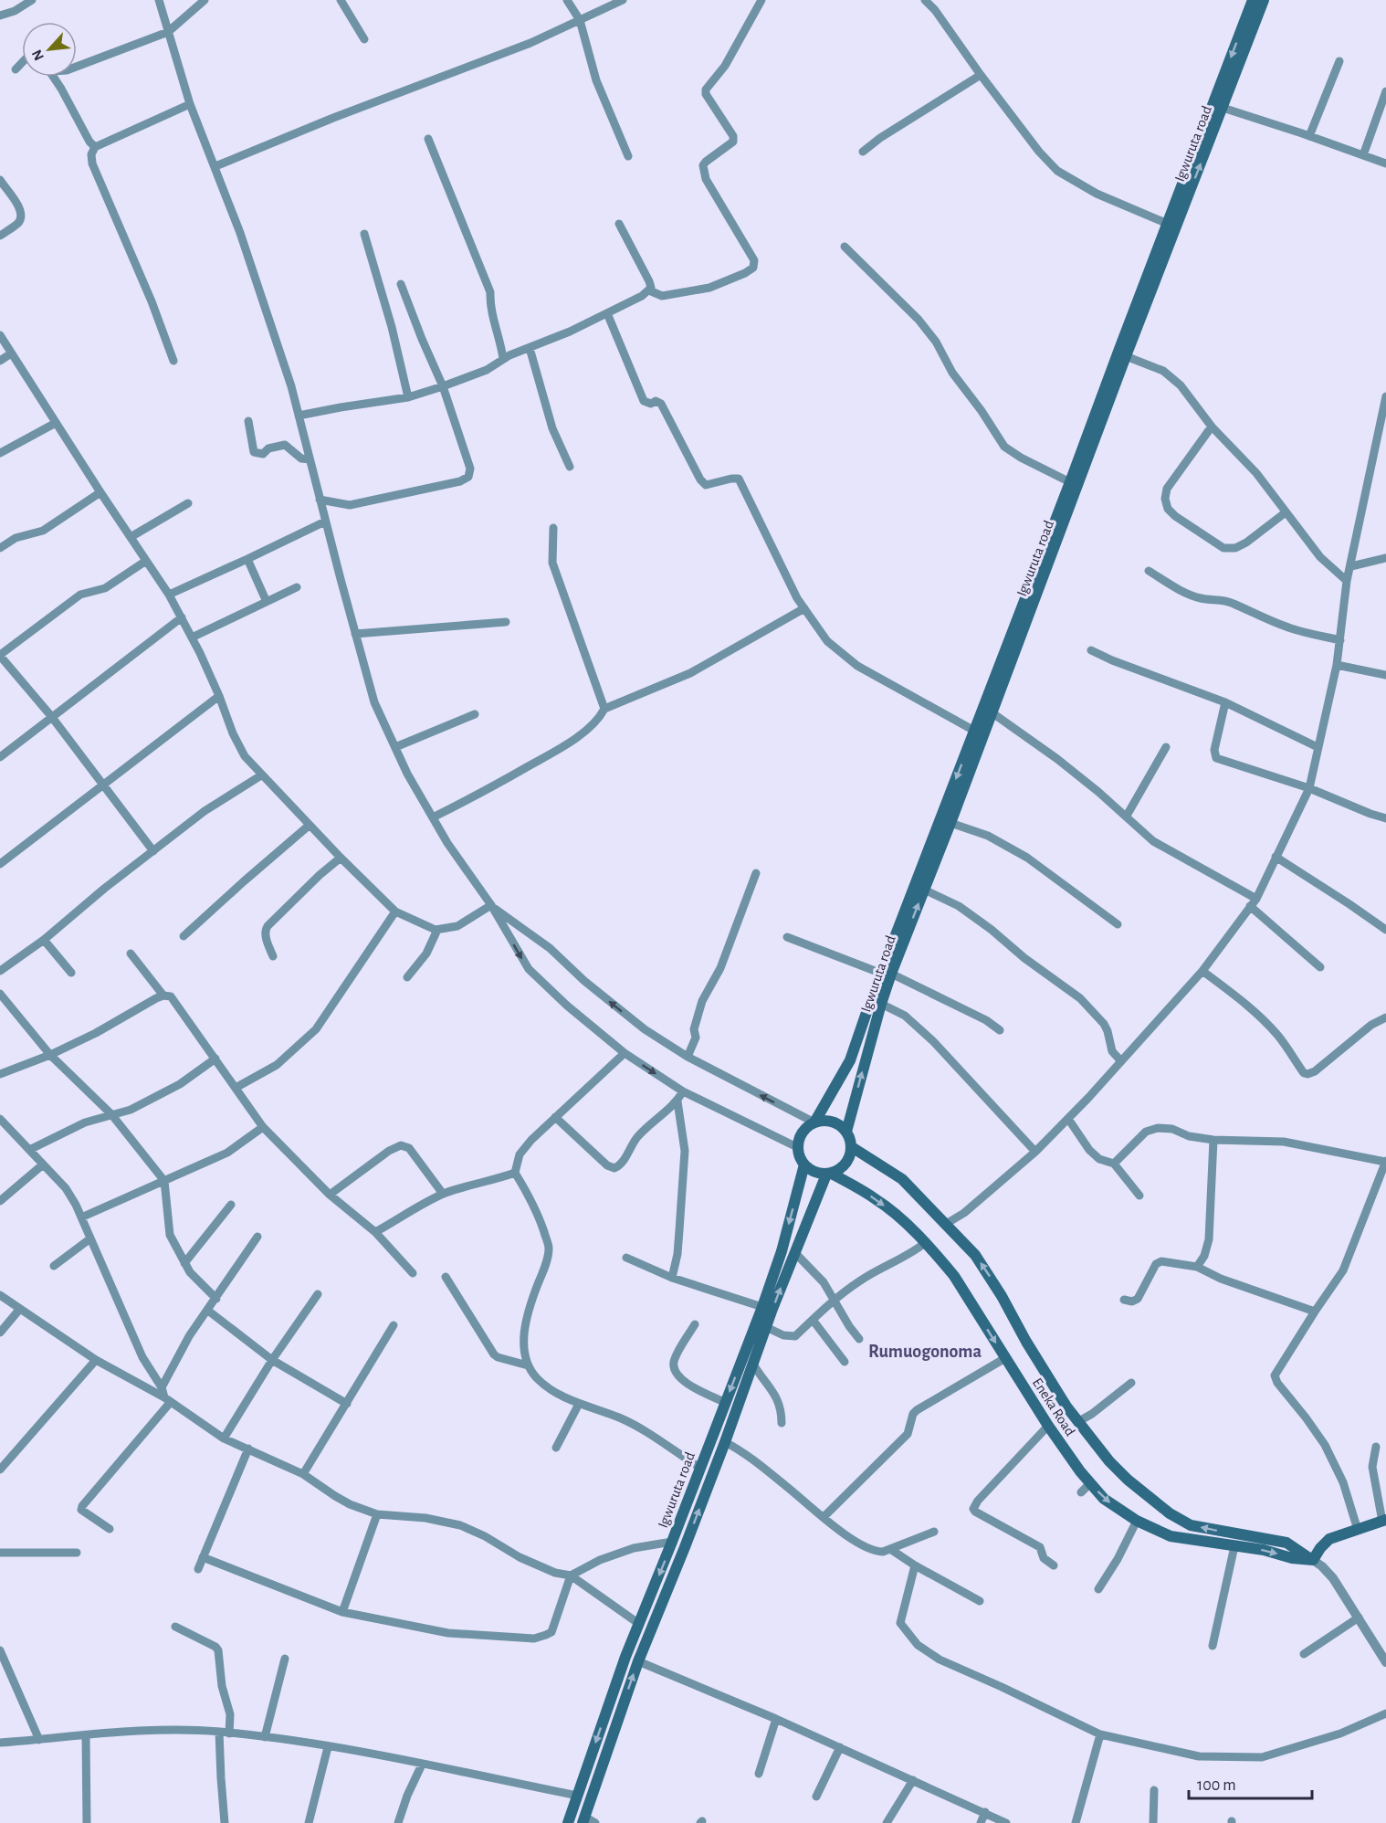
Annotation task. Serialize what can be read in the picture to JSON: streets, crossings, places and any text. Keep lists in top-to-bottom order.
{
  "streets": {
    "main road": ["Igwuruta road", "Eneka Road"]
  },
  "crossings": [
    ["Igwuruta road", "Eneka Road"]
  ],
  "districts": ["Rumuogonoma"],
  "scale_bar": "100 m",
  "north": "bottom left"
}
